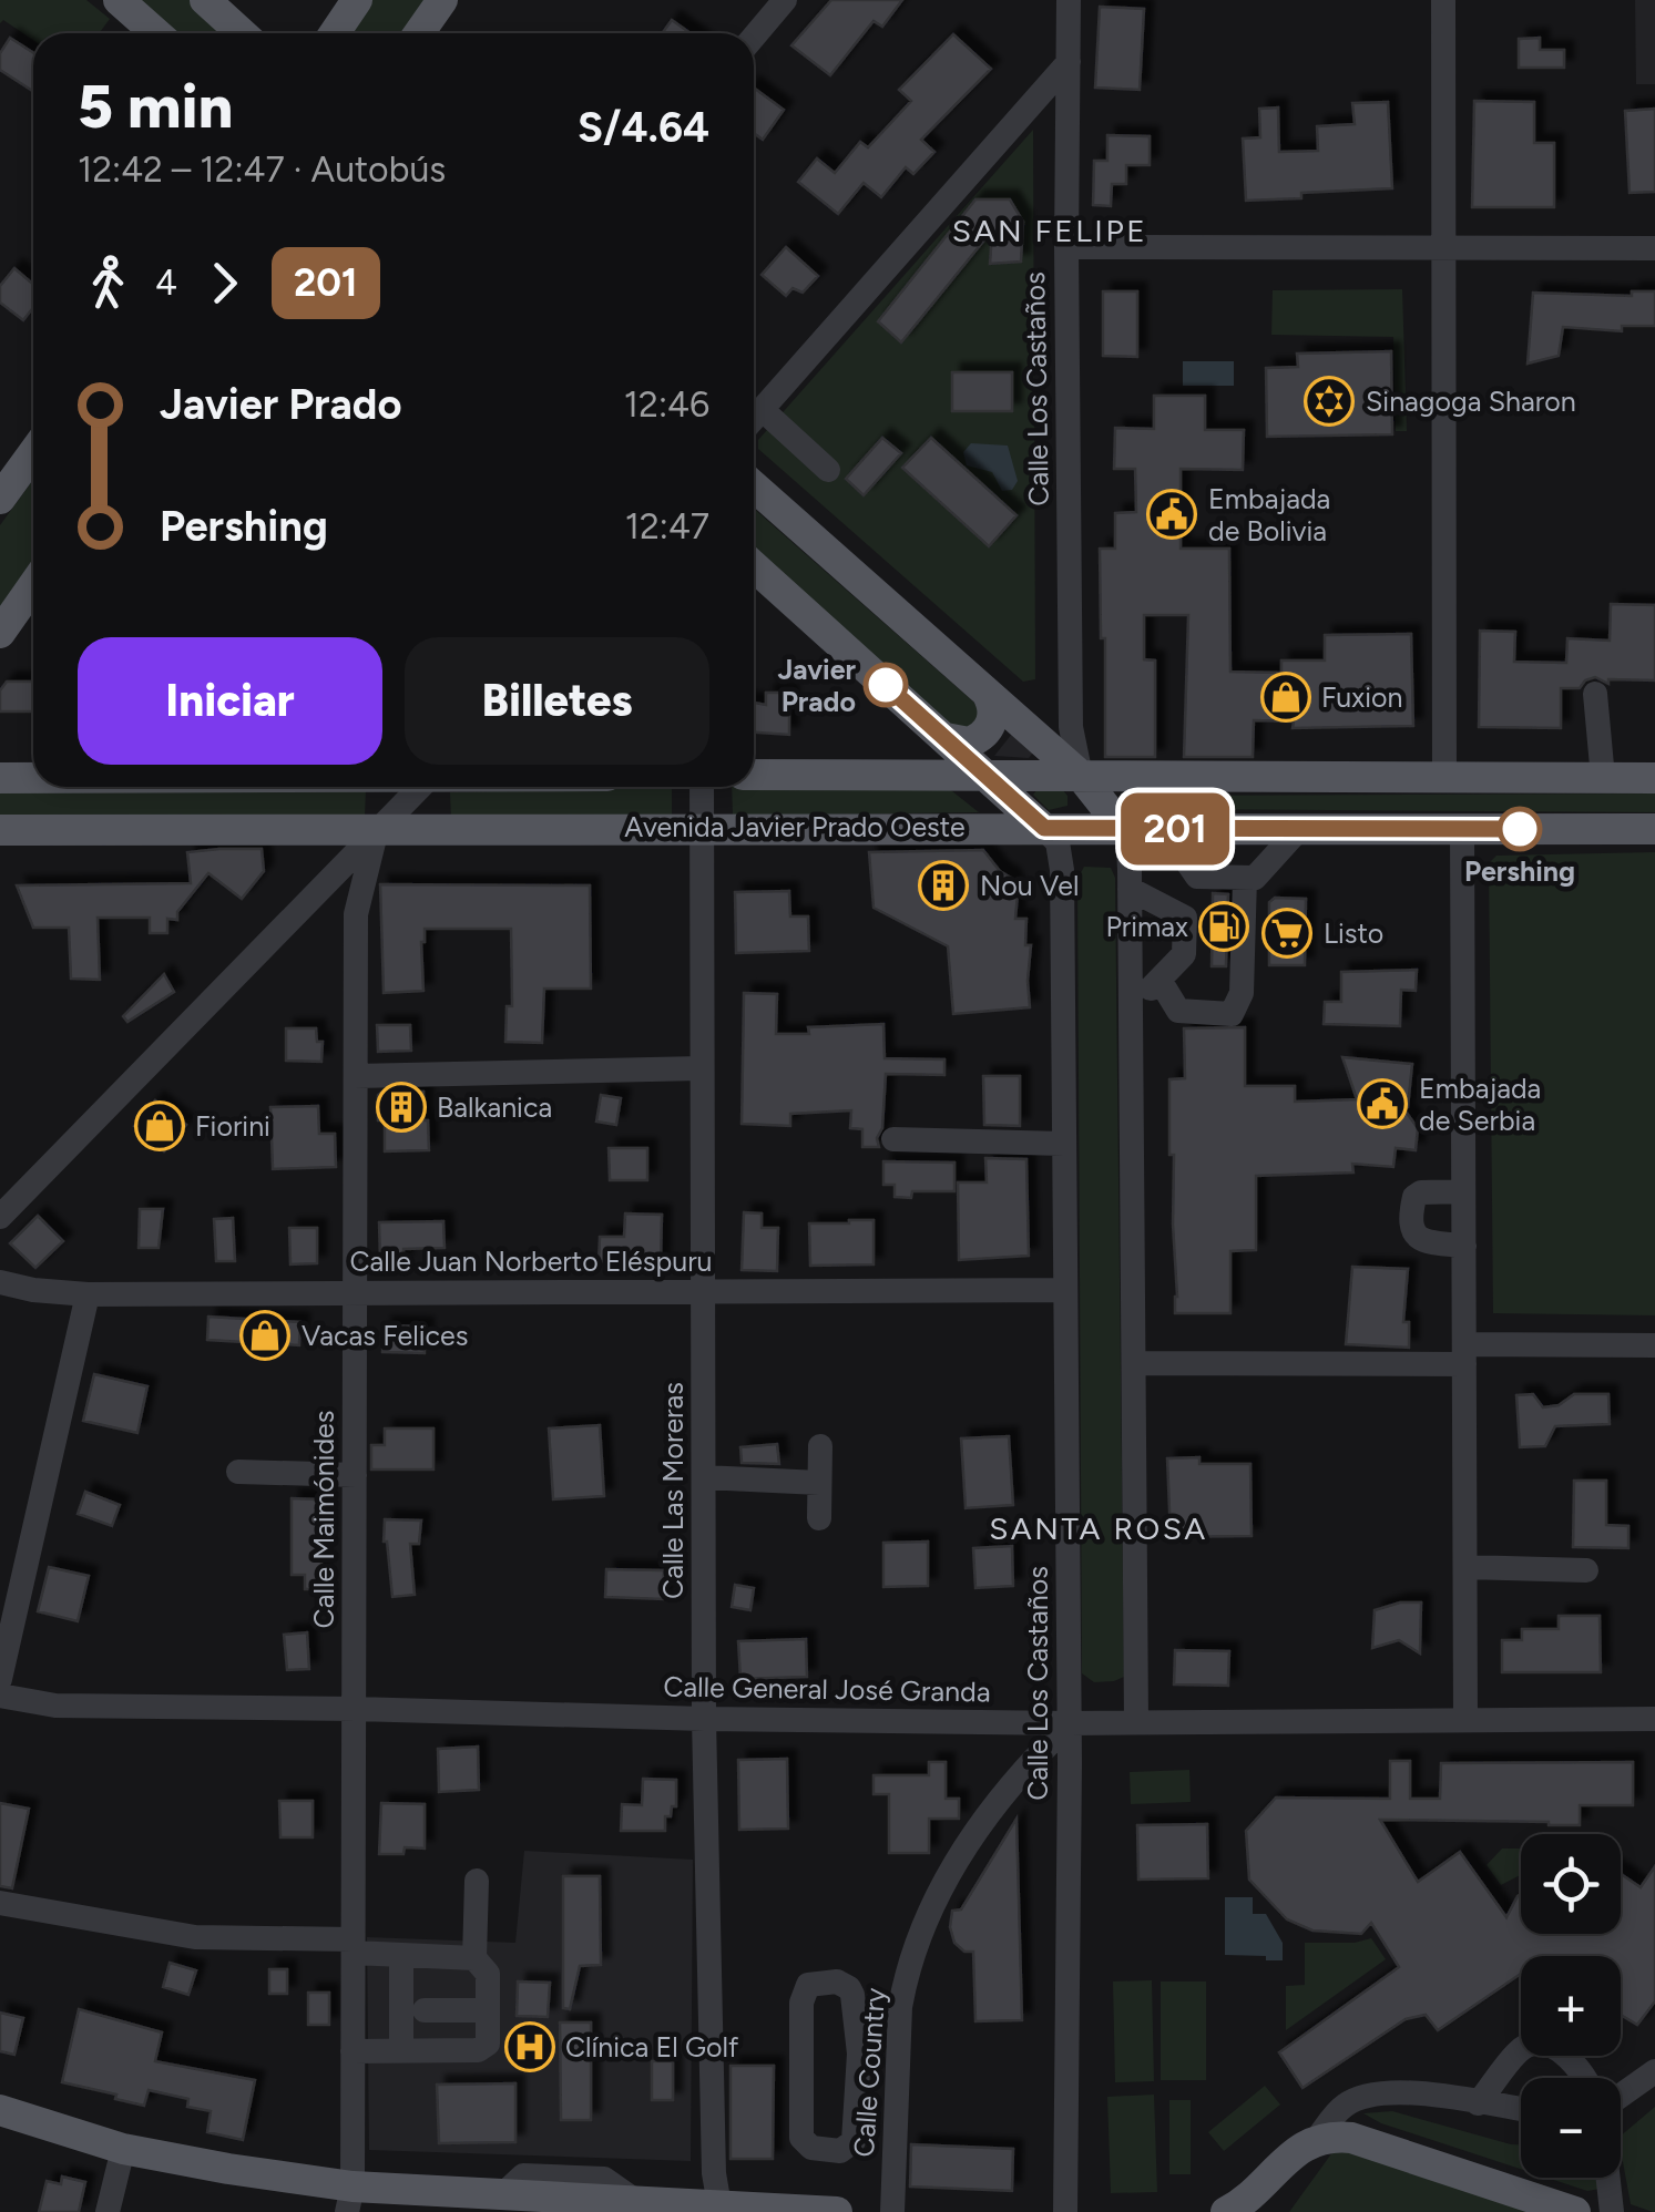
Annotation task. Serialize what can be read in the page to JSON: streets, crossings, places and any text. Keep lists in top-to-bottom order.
{
  "streets": {
    "main road": ["Avenida Javier Prado Oeste"],
    "street": [
      "Calle Los Castaños",
      "Calle Juan Norberto Eléspuru",
      "Calle Las Moreras",
      "Calle Maimónides",
      "Calle General José Granda",
      "Calle Country"
    ]
  },
  "crossings": [
    ["Calle Los Castaños", "Avenida Javier Prado Oeste"],
    ["Calle Los Castaños", "Calle Juan Norberto Eléspuru"],
    ["Calle Los Castaños", "Calle General José Granda"],
    ["Calle Los Castaños", "Calle Country"],
    ["Avenida Javier Prado Oeste", "Calle Las Moreras"],
    ["Avenida Javier Prado Oeste", "Calle Maimónides"],
    ["Calle Juan Norberto Eléspuru", "Calle Las Moreras"],
    ["Calle Juan Norberto Eléspuru", "Calle Maimónides"],
    ["Calle Las Moreras", "Calle General José Granda"],
    ["Calle Maimónides", "Calle General José Granda"],
    ["Calle General José Granda", "Calle Country"]
  ],
  "districts": ["SAN FELIPE", "SANTA ROSA"],
  "places": {
    "synagogue": ["Sinagoga Sharon"],
    "public building": ["Embajada de Bolivia", "Embajada de Serbia"],
    "other": ["Javier Prado", "Pershing"],
    "shop": ["Fuxion", "Fiorini", "Vacas Felices"],
    "building": ["Nou Vel", "Balkanica"],
    "fuel station": ["Primax"],
    "supermarket": ["Listo"],
    "hospital": ["Clínica El Golf"]
  },
  "lines": ["bus line 201"],
  "page": {
    "on_map": "201",
    "heading": ["5 min", "12:42 – 12:47 · Autobús", "S/4.64"],
    "legs": ["4", "201"],
    "list": [
      {
        "name": "Javier Prado",
        "value": "12:46"
      },
      {
        "name": "Pershing",
        "value": "12:47"
      }
    ],
    "buttons": ["Iniciar", "Billetes"],
    "map_buttons": ["+", "−"]
  }
}
